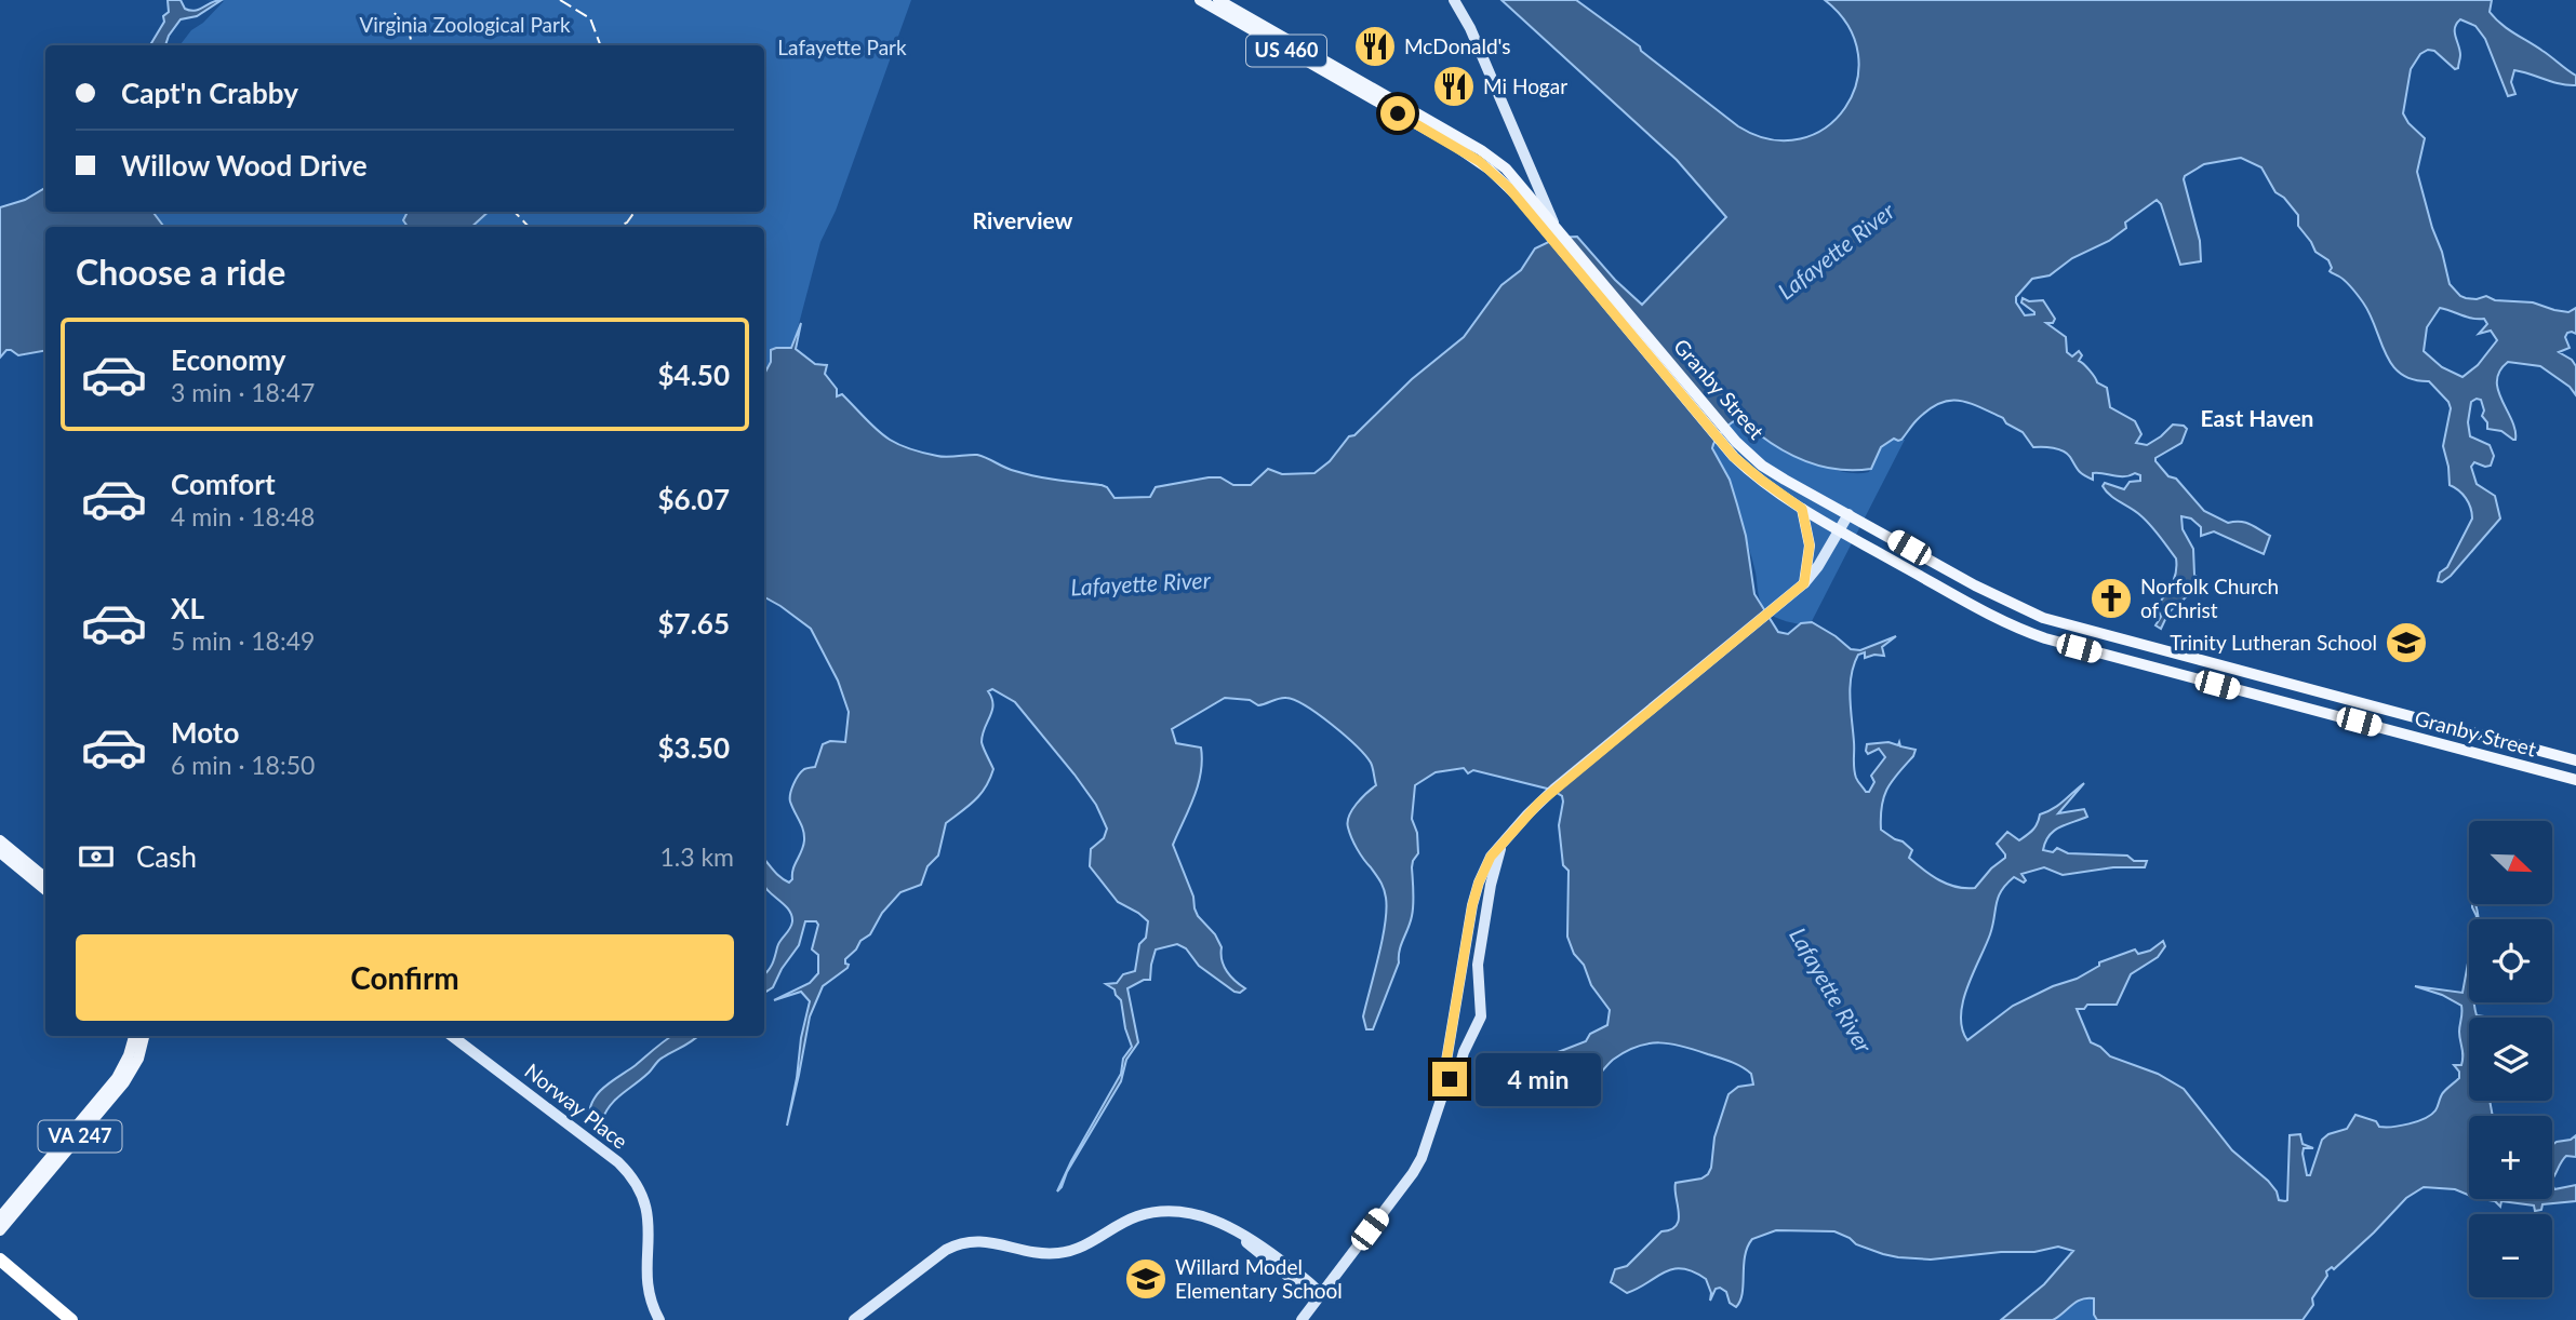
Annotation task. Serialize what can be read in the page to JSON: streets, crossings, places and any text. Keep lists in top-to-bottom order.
{
  "streets": {
    "main road": ["US 460", "Granby Street", "VA 247"],
    "street": ["Norway Place"]
  },
  "districts": ["Riverview", "East Haven"],
  "water": ["Lafayette River"],
  "parks": ["Virginia Zoological Park", "Lafayette Park"],
  "places": {
    "restaurant": ["McDonald's", "Mi Hogar"],
    "church": ["Norfolk Church of Christ"],
    "school or university": ["Trinity Lutheran School", "Willard Model Elementary School"]
  },
  "north": "bottom right",
  "page": {
    "banner": ["Capt'n Crabby", "Willow Wood Drive"],
    "heading": "Choose a ride",
    "list": [
      {
        "name": "Economy",
        "note": "3 min · 18:47",
        "value": "$4.50"
      },
      {
        "name": "Comfort",
        "note": "4 min · 18:48",
        "value": "$6.07"
      },
      {
        "name": "XL",
        "note": "5 min · 18:49",
        "value": "$7.65"
      },
      {
        "name": "Moto",
        "note": "6 min · 18:50",
        "value": "$3.50"
      }
    ],
    "pay": ["Cash", "1.3 km"],
    "map_buttons": ["+", "−"],
    "buttons": "Confirm",
    "bubble": "4 min"
  }
}
